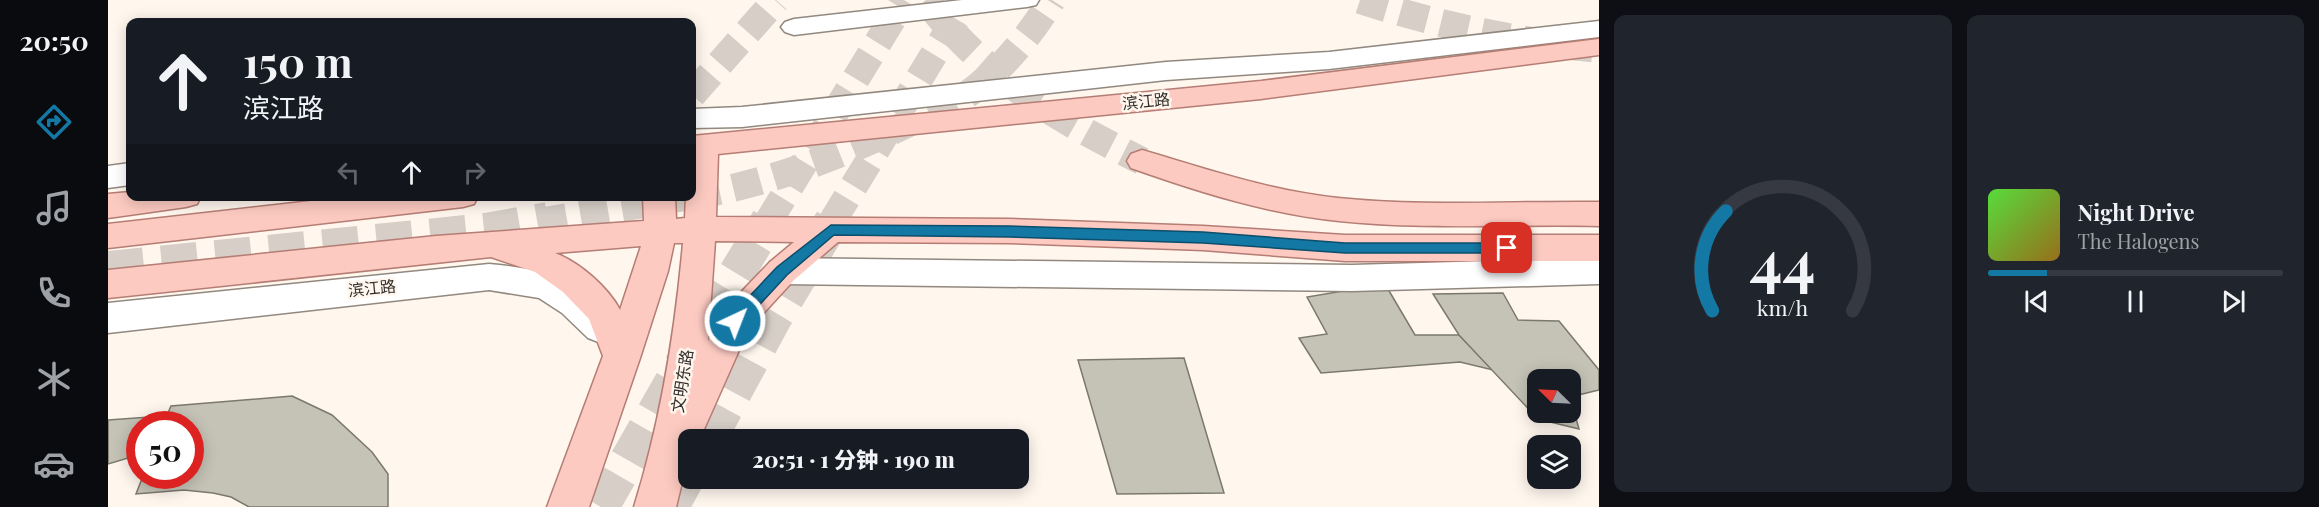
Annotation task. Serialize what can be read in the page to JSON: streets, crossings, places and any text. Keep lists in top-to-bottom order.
{
  "streets": {
    "main road": ["滨江路", "文明东路"]
  },
  "crossings": [
    ["滨江路", "文明东路"]
  ],
  "north": "top left",
  "page": {
    "tabs": "20:50",
    "turn": ["150 m", "滨江路"],
    "song": ["Night Drive", "The Halogens"],
    "limit": "50",
    "trip": "20:51 · 1 分钟 · 190 m",
    "gauge": ["44", "km/h"]
  }
}
